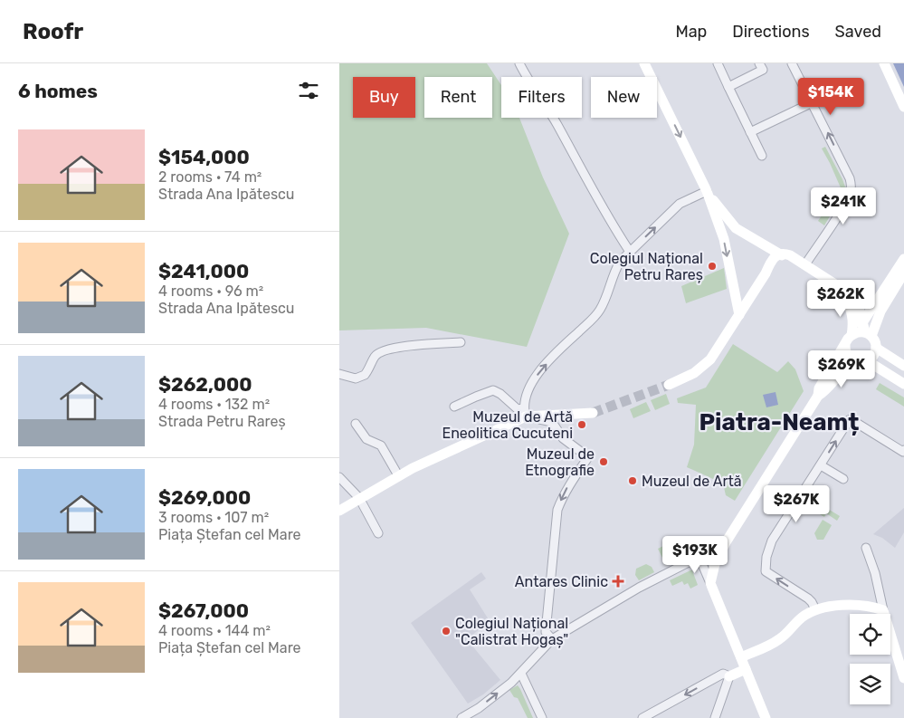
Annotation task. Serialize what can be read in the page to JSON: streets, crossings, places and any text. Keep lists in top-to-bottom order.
{
  "districts": ["Piatra-Neamț"],
  "places": {
    "other": [
      "Colegiul Național Petru Rareș",
      "Muzeul de Artă Eneolitica Cucuteni",
      "Muzeul de Etnografie",
      "Muzeul de Artă",
      "Colegiul Național \"Calistrat Hogaș\""
    ],
    "health": ["Antares Clinic"]
  },
  "page": {
    "header": "Roofr",
    "nav": ["Map", "Directions", "Saved"],
    "heading": "6 homes",
    "chip": [
      "Buy",
      "Rent",
      "Filters",
      "New"
    ],
    "price": [
      "$154K",
      "$241K",
      "$262K",
      "$269K",
      "$267K",
      "$193K"
    ],
    "list": [
      {
        "name": "$154,000",
        "note": "2 rooms · 74 m² · Strada Ana Ipătescu"
      },
      {
        "name": "$241,000",
        "note": "4 rooms · 96 m² · Strada Ana Ipătescu"
      },
      {
        "name": "$262,000",
        "note": "4 rooms · 132 m² · Strada Petru Rareș"
      },
      {
        "name": "$269,000",
        "note": "3 rooms · 107 m² · Piața Ștefan cel Mare"
      },
      {
        "name": "$267,000",
        "note": "4 rooms · 144 m² · Piața Ștefan cel Mare"
      }
    ]
  }
}
